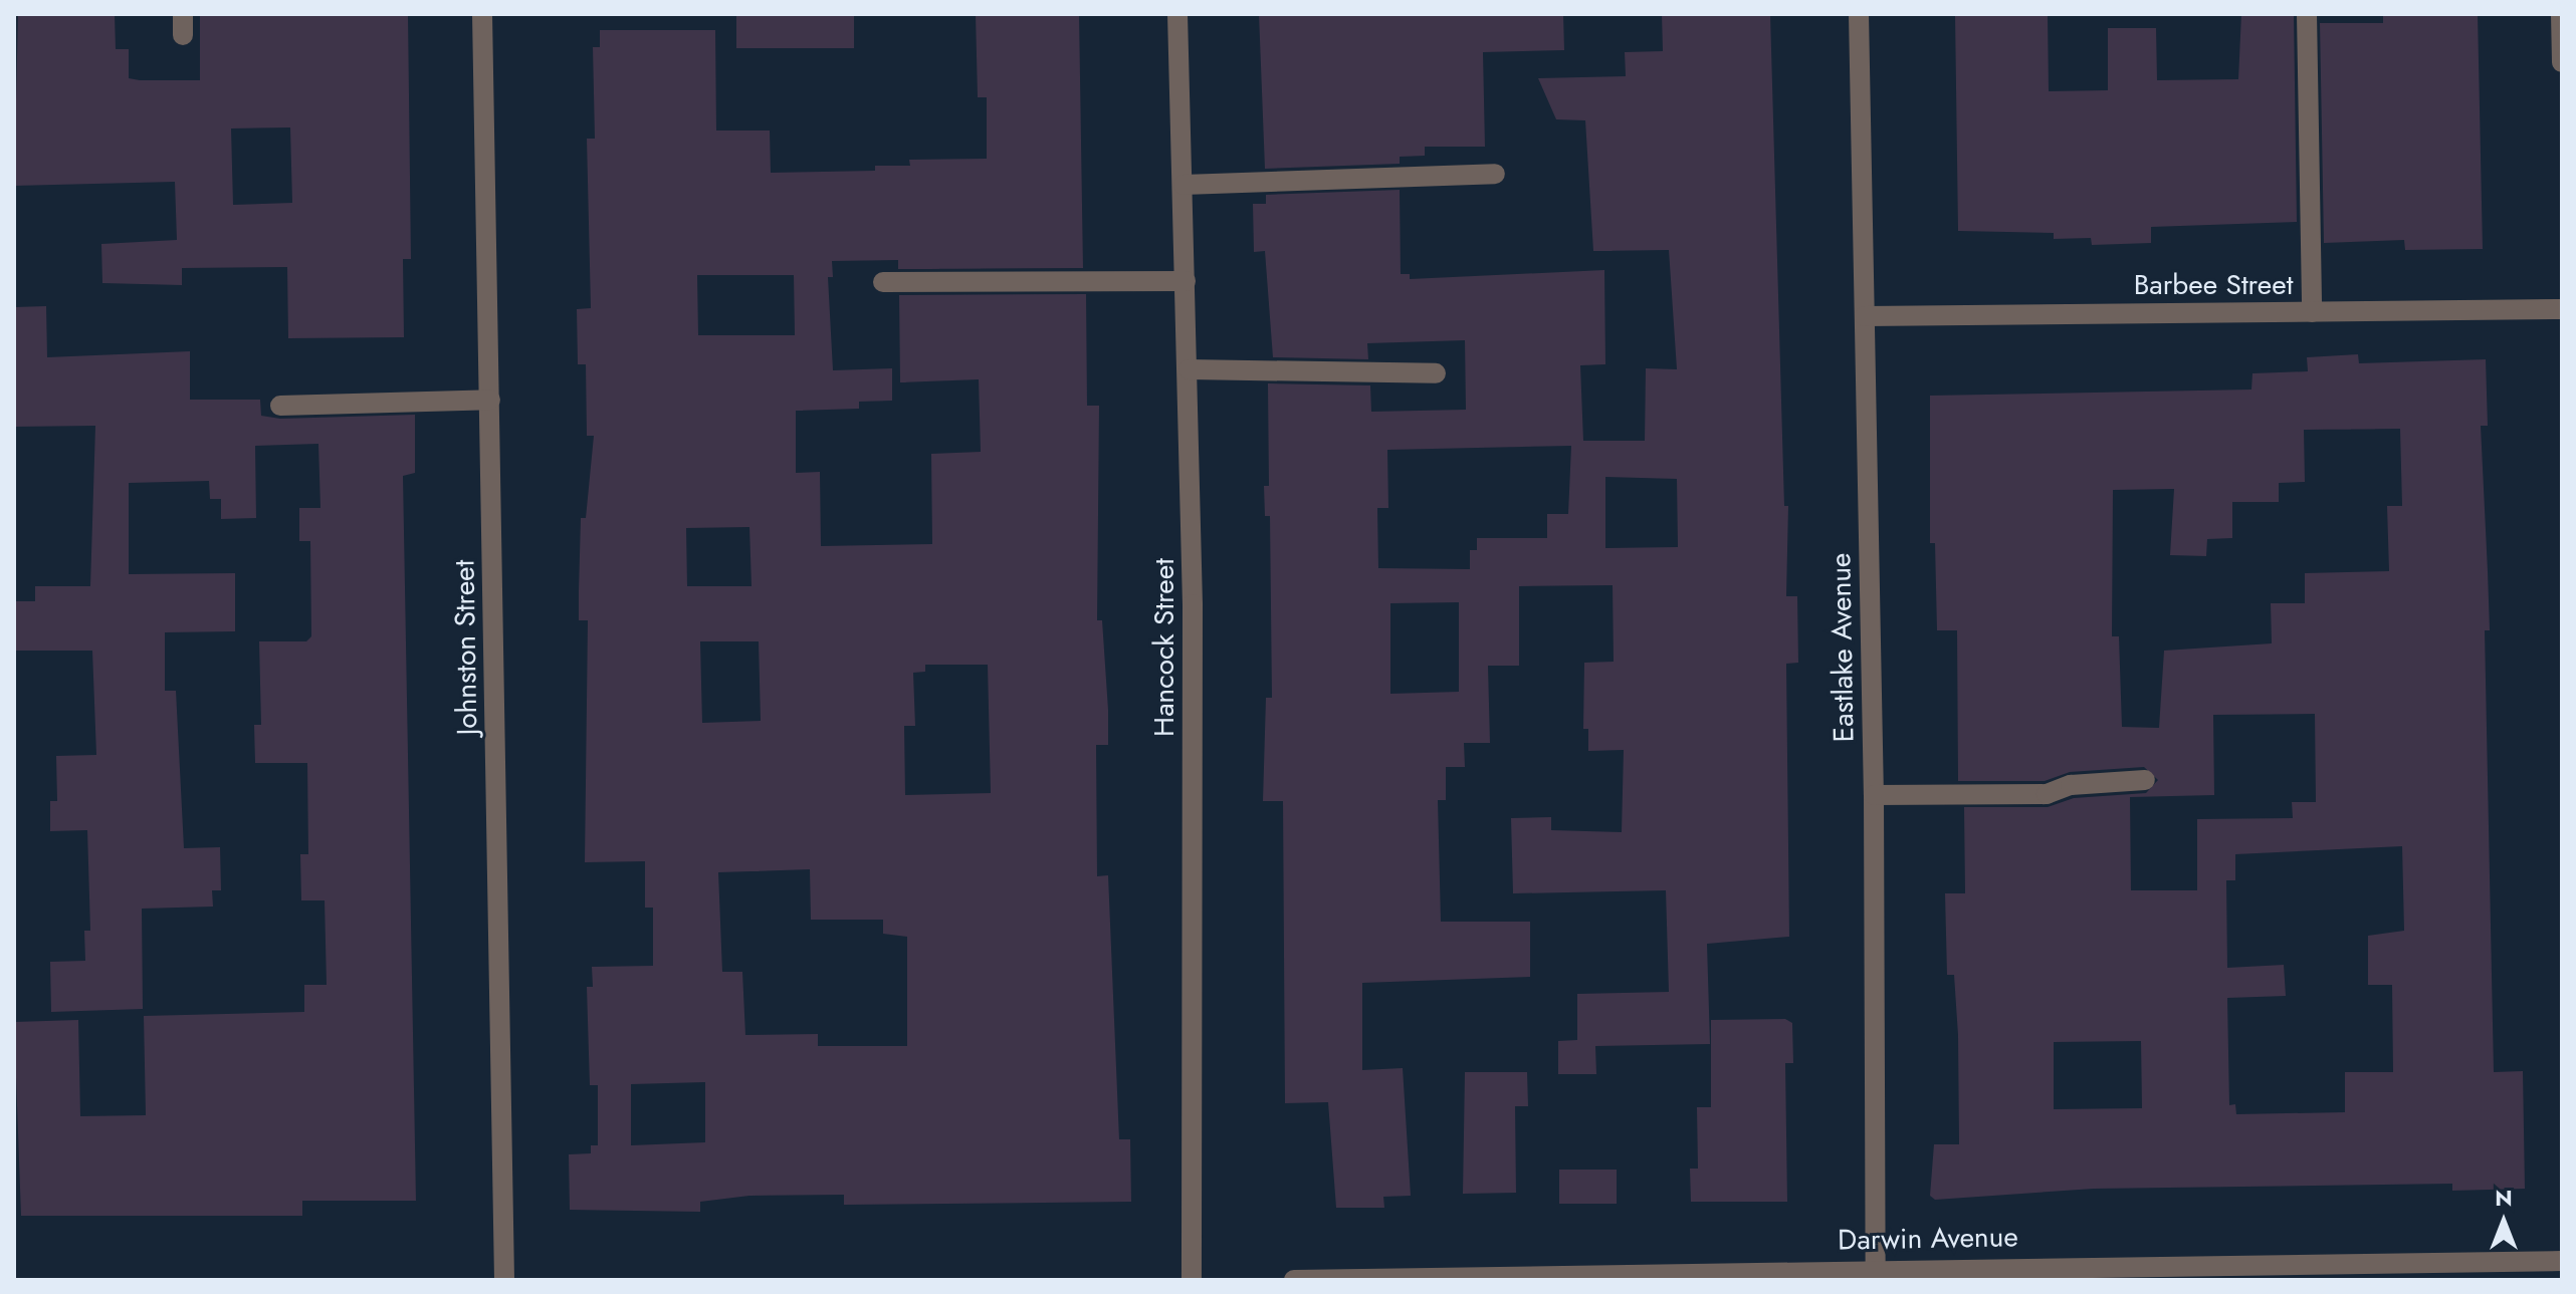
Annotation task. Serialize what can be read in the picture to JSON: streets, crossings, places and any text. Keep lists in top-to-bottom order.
{
  "streets": {
    "street": [
      "Barbee Street",
      "Johnston Street",
      "Hancock Street",
      "Eastlake Avenue",
      "Darwin Avenue"
    ]
  },
  "crossings": [
    ["Barbee Street", "Eastlake Avenue"],
    ["Eastlake Avenue", "Darwin Avenue"]
  ],
  "north": "top"
}
